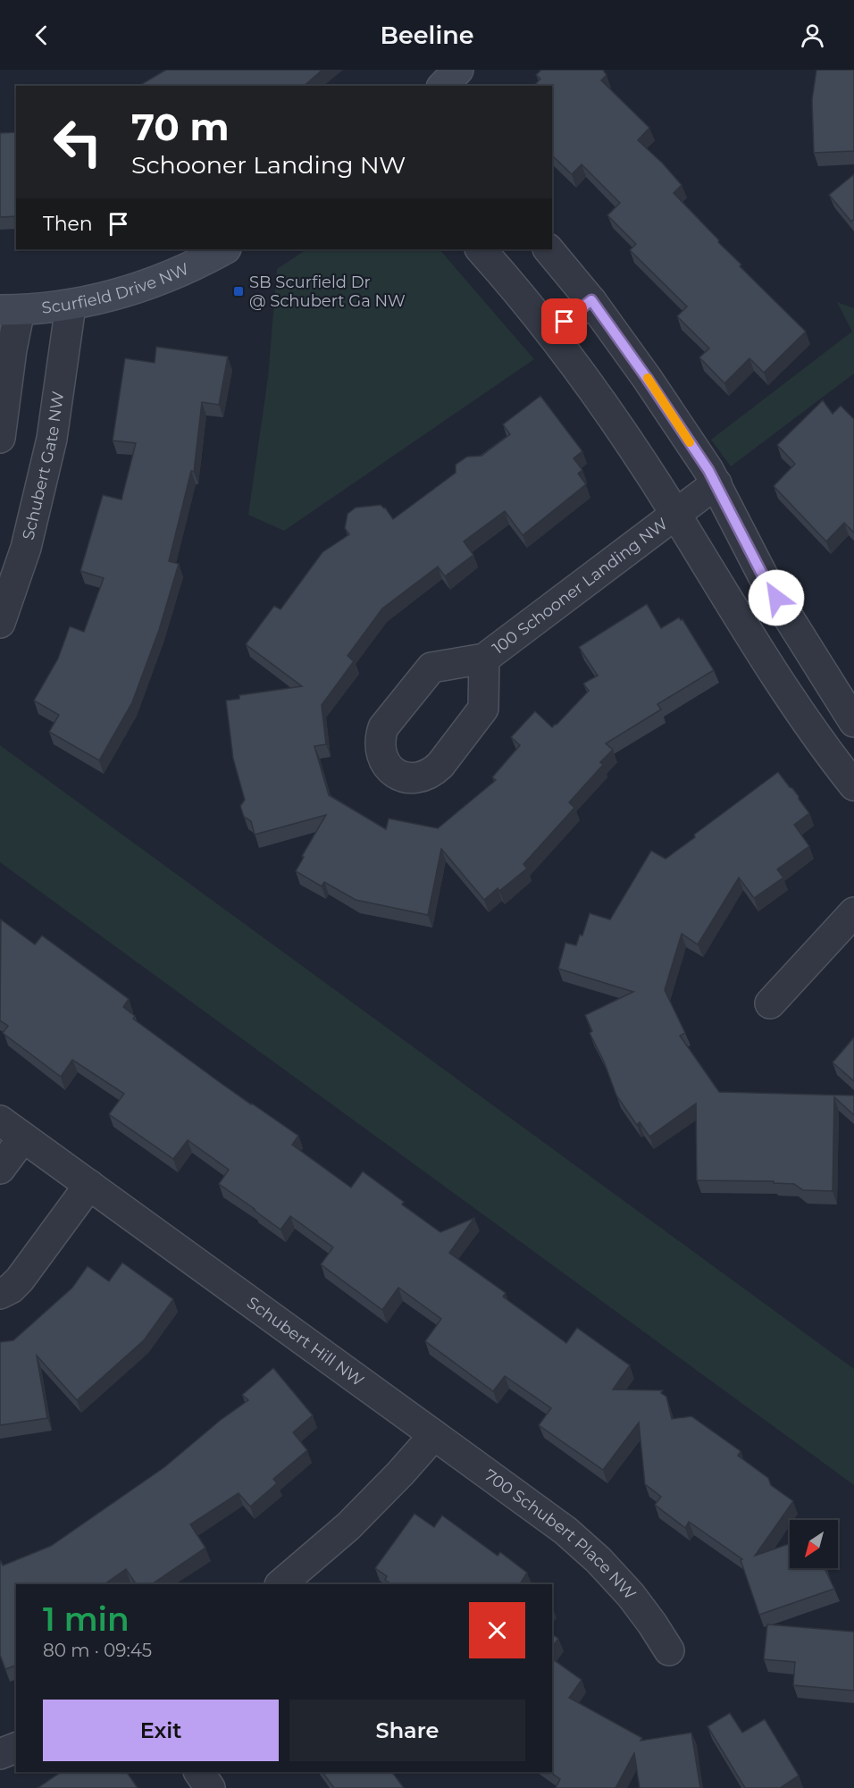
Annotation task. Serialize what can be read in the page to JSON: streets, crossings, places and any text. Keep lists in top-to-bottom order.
{
  "streets": {
    "street": [
      "Scurfield Drive NW",
      "Schubert Gate NW",
      "100 Schooner Landing NW",
      "Schubert Hill NW",
      "700 Schubert Place NW"
    ]
  },
  "crossings": [
    ["Scurfield Drive NW", "Schubert Gate NW"],
    ["Schubert Hill NW", "700 Schubert Place NW"]
  ],
  "places": {
    "transit": ["SB Scurfield Dr @ Schubert Ga NW"]
  },
  "north": "bottom left",
  "page": {
    "header": "Beeline",
    "turn": ["70 m", "Schooner Landing NW"],
    "then": "Then",
    "heading": ["1 min", "80 m · 09:45"],
    "buttons": ["Exit", "Share"]
  }
}
